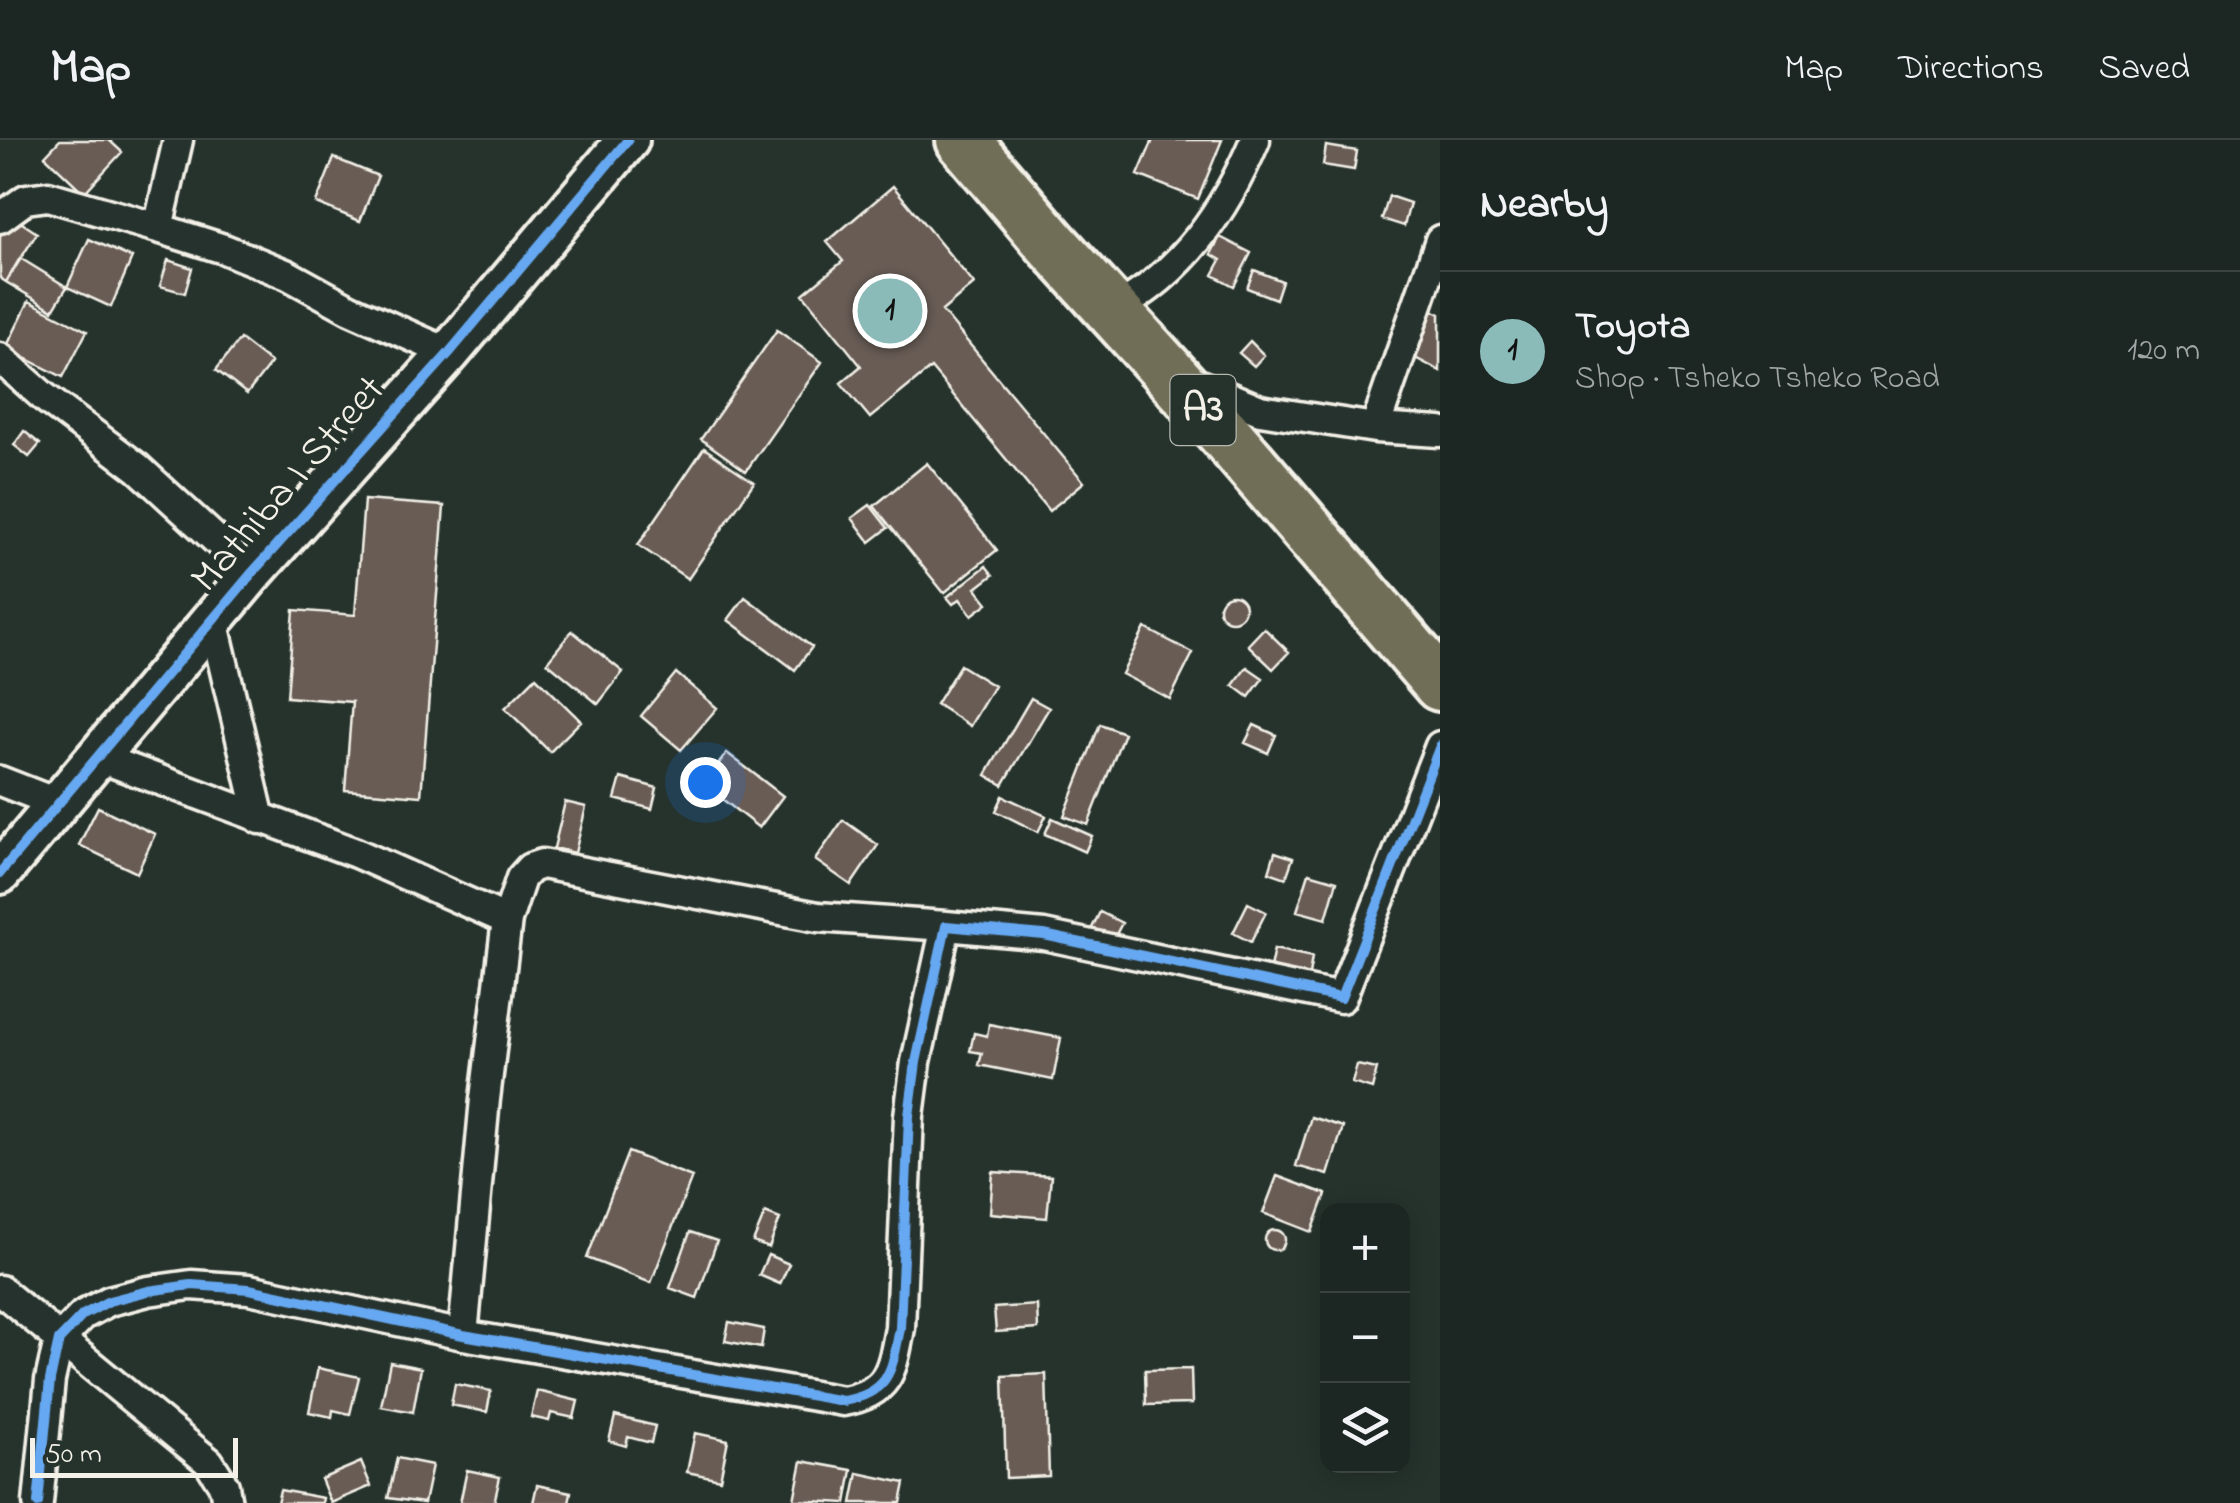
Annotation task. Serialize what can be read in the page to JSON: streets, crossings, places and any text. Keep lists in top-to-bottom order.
{
  "streets": {
    "highway": ["A3"],
    "street": ["Mathiba I Street"]
  },
  "scale_bar": "50 m",
  "page": {
    "header": "Map",
    "nav": ["Map", "Directions", "Saved"],
    "heading": "Nearby",
    "list": [
      {
        "mark": "1",
        "name": "Toyota",
        "note": "Shop · Tsheko Tsheko Road",
        "value": "120 m"
      }
    ],
    "pins": "1",
    "map_buttons": ["+", "−"],
    "scale": "50 m"
  }
}
